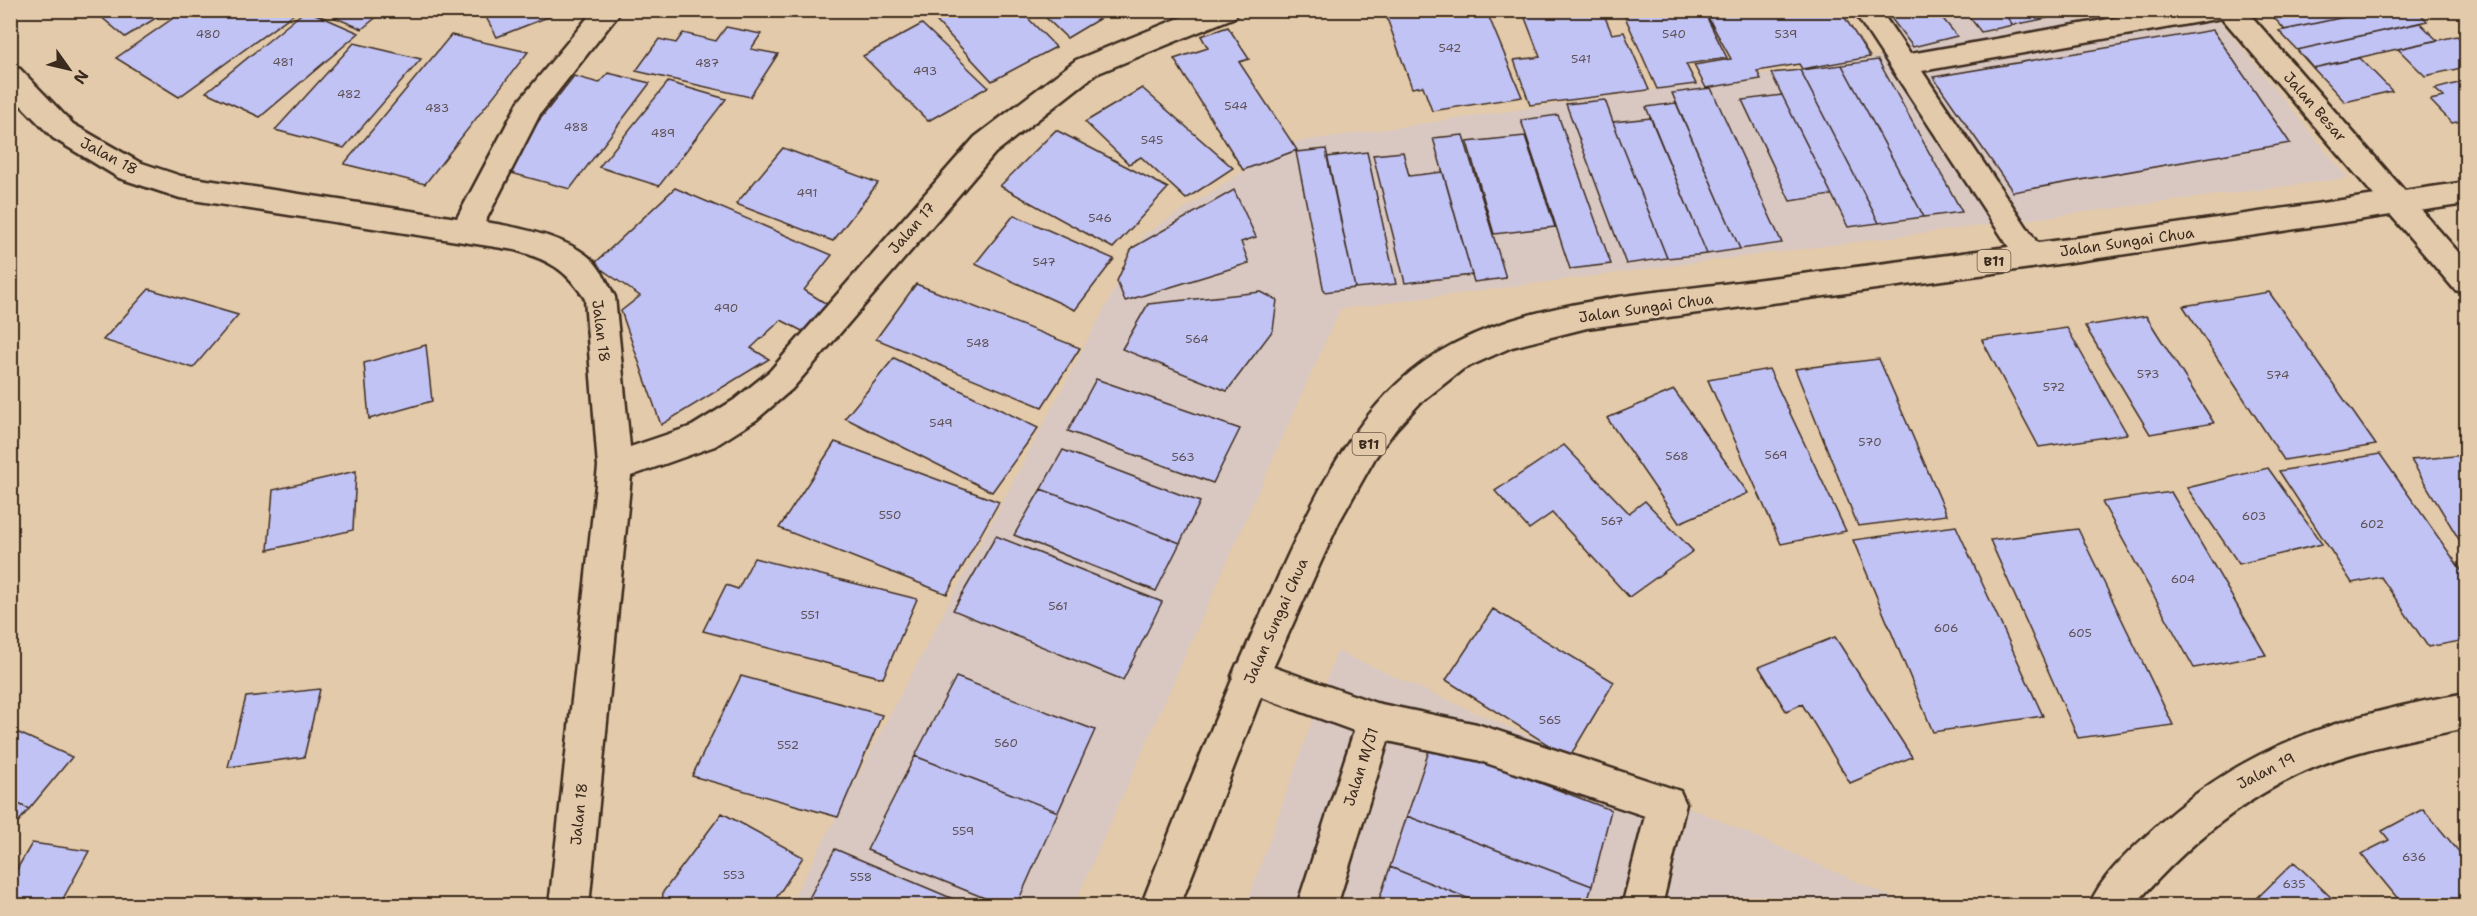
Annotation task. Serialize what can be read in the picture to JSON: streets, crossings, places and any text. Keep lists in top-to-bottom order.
{
  "streets": {
    "street": [
      "Jalan Besar",
      "Jalan 18",
      "Jalan 17",
      "Jalan Sungai Chua",
      "B11",
      "Jalan M/J1",
      "Jalan 19"
    ]
  },
  "crossings": [
    ["Jalan Besar", "Jalan Sungai Chua"],
    ["Jalan 18", "Jalan 17"],
    ["Jalan Sungai Chua", "Jalan M/J1"]
  ],
  "house_numbers": [
    "480",
    "540",
    "539",
    "542",
    "541",
    "481",
    "487",
    "493",
    "482",
    "544",
    "483",
    "488",
    "489",
    "545",
    "491",
    "546",
    "547",
    "490",
    "564",
    "548",
    "573",
    "574",
    "572",
    "549",
    "570",
    "569",
    "568",
    "563",
    "550",
    "603",
    "567",
    "602",
    "604",
    "561",
    "551",
    "606",
    "605",
    "565",
    "560",
    "552",
    "559",
    "636",
    "553",
    "558",
    "635"
  ],
  "north": "bottom right"
}
